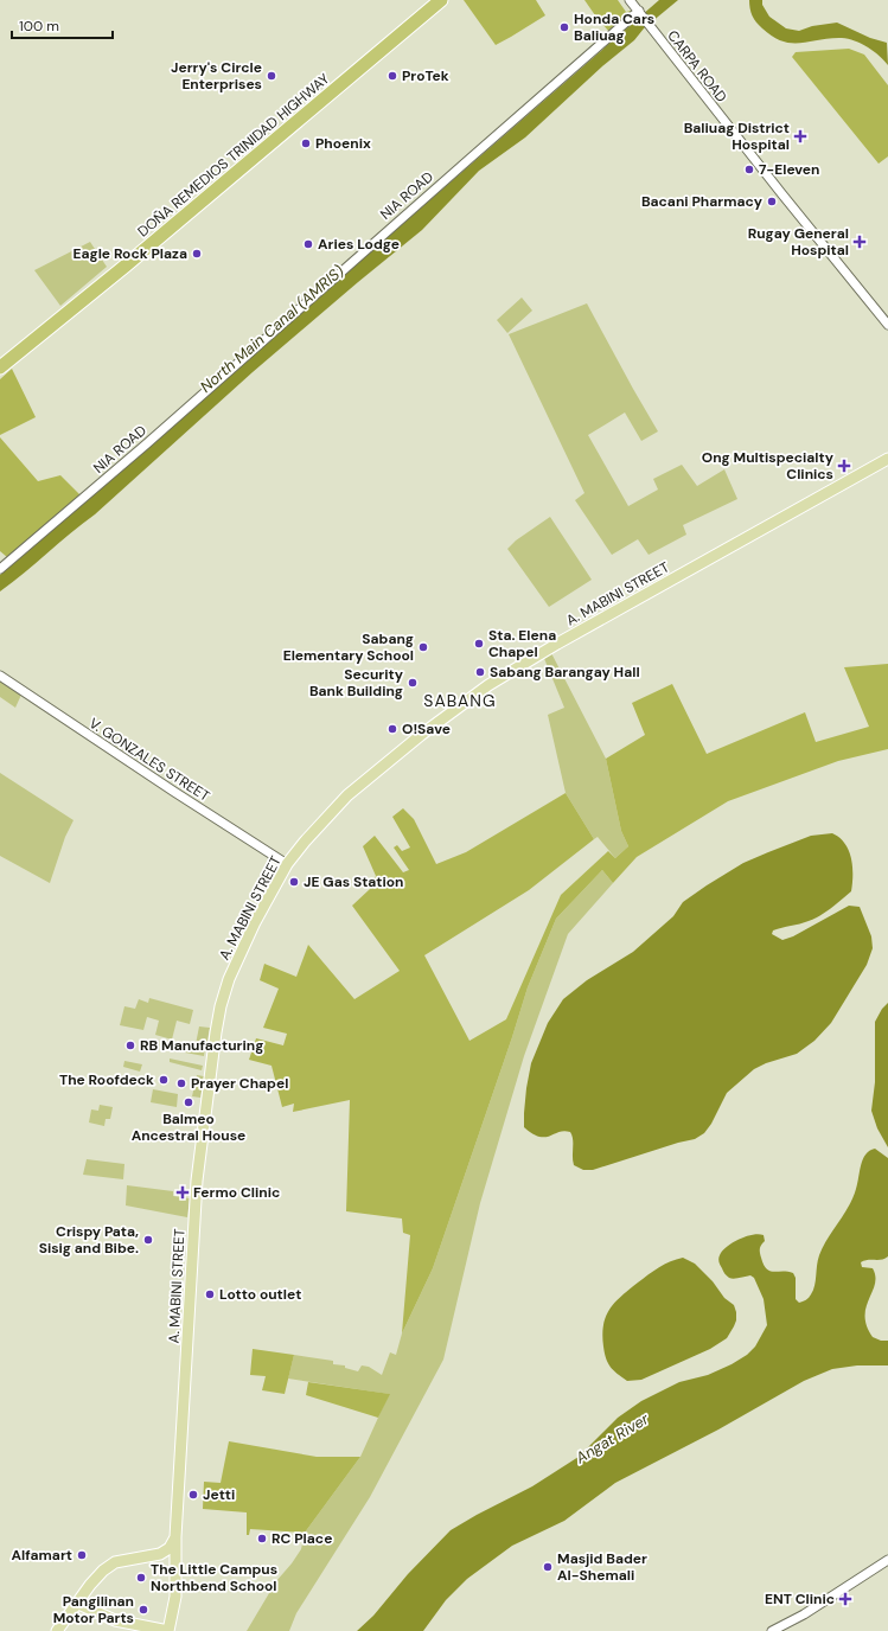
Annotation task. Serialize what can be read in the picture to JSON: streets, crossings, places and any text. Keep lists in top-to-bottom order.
{
  "streets": {
    "highway": ["DOÑA REMEDIOS TRINIDAD HIGHWAY"],
    "main road": ["A. MABINI STREET"],
    "street": ["CARPA ROAD", "NIA ROAD", "V. GONZALES STREET"]
  },
  "crossings": [
    ["CARPA ROAD", "NIA ROAD"],
    ["A. MABINI STREET", "V. GONZALES STREET"]
  ],
  "districts": ["SABANG"],
  "water": ["North Main Canal (AMRIS)", "Angat River"],
  "places": {
    "other": [
      "Honda Cars Baliuag",
      "Jerry's Circle Enterprises",
      "ProTek",
      "Phoenix",
      "7-Eleven",
      "Bacani Pharmacy",
      "Aries Lodge",
      "Eagle Rock Plaza",
      "Sta. Elena Chapel",
      "Sabang Elementary School",
      "Sabang Barangay Hall",
      "Security Bank Building",
      "O!Save",
      "JE Gas Station",
      "RB Manufacturing",
      "The Roofdeck",
      "Prayer Chapel",
      "Balmeo Ancestral House",
      "Crispy Pata, Sisig and Bibe.",
      "Lotto outlet",
      "Jetti",
      "RC Place",
      "Alfamart",
      "Masjid Bader Al-Shemali",
      "The Little Campus Northbend School",
      "Pangilinan Motor Parts"
    ],
    "health": [
      "Baliuag District Hospital",
      "Rugay General Hospital",
      "Ong Multispecialty Clinics",
      "Fermo Clinic",
      "ENT Clinic"
    ]
  },
  "scale_bar": "100 m"
}
